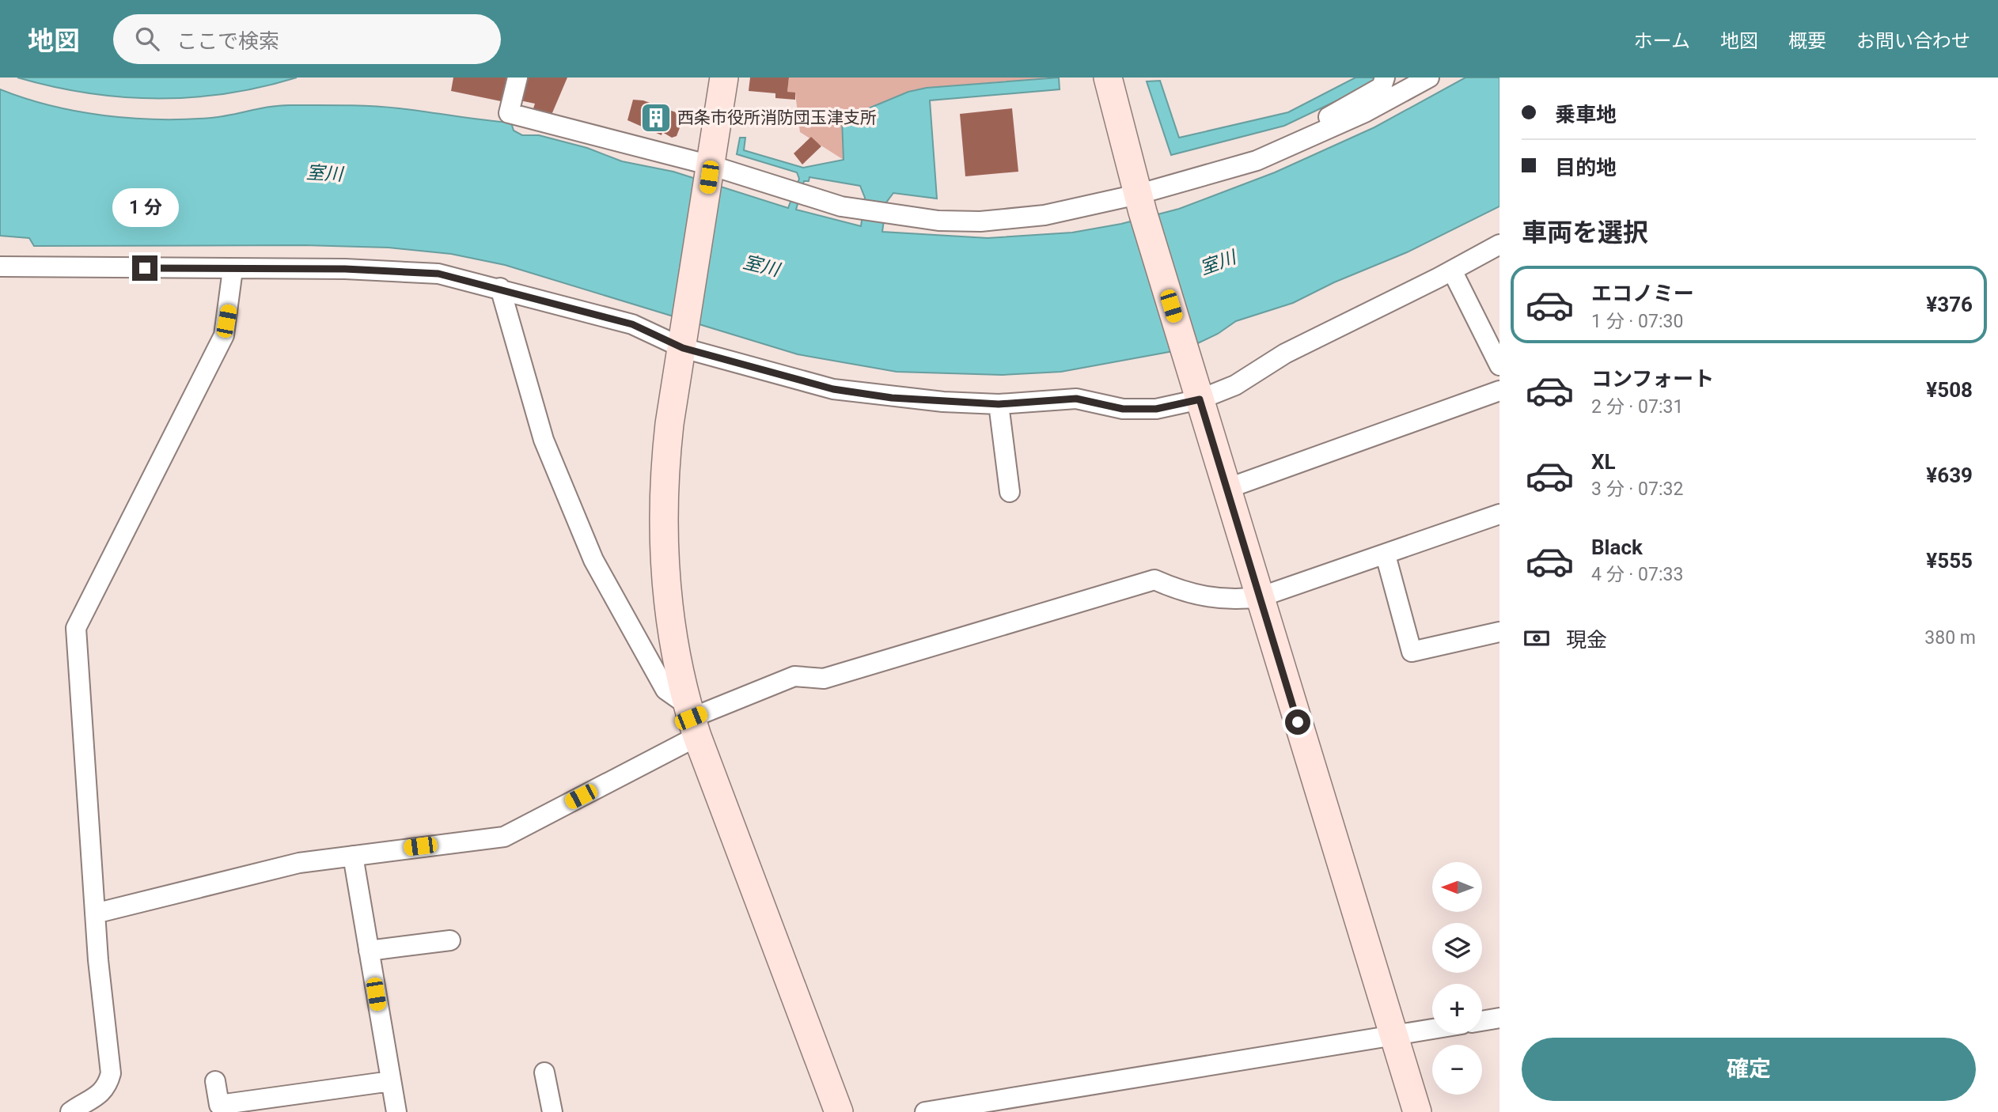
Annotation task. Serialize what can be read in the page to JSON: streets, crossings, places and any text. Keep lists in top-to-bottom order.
{
  "water": ["室川"],
  "places": {
    "building": ["西条市役所消防団玉津支所"]
  },
  "north": "left",
  "page": {
    "header": "地図",
    "search": "ここで検索",
    "nav": [
      "ホーム",
      "地図",
      "概要",
      "お問い合わせ"
    ],
    "banner": ["乗車地", "目的地"],
    "bubble": "1 分",
    "heading": "車両を選択",
    "list": [
      {
        "name": "エコノミー",
        "note": "1 分 · 07:30",
        "value": "¥376"
      },
      {
        "name": "コンフォート",
        "note": "2 分 · 07:31",
        "value": "¥508"
      },
      {
        "name": "XL",
        "note": "3 分 · 07:32",
        "value": "¥639"
      },
      {
        "name": "Black",
        "note": "4 分 · 07:33",
        "value": "¥555"
      }
    ],
    "pay": ["現金", "380 m"],
    "map_buttons": ["+", "−"],
    "buttons": "確定"
  }
}
